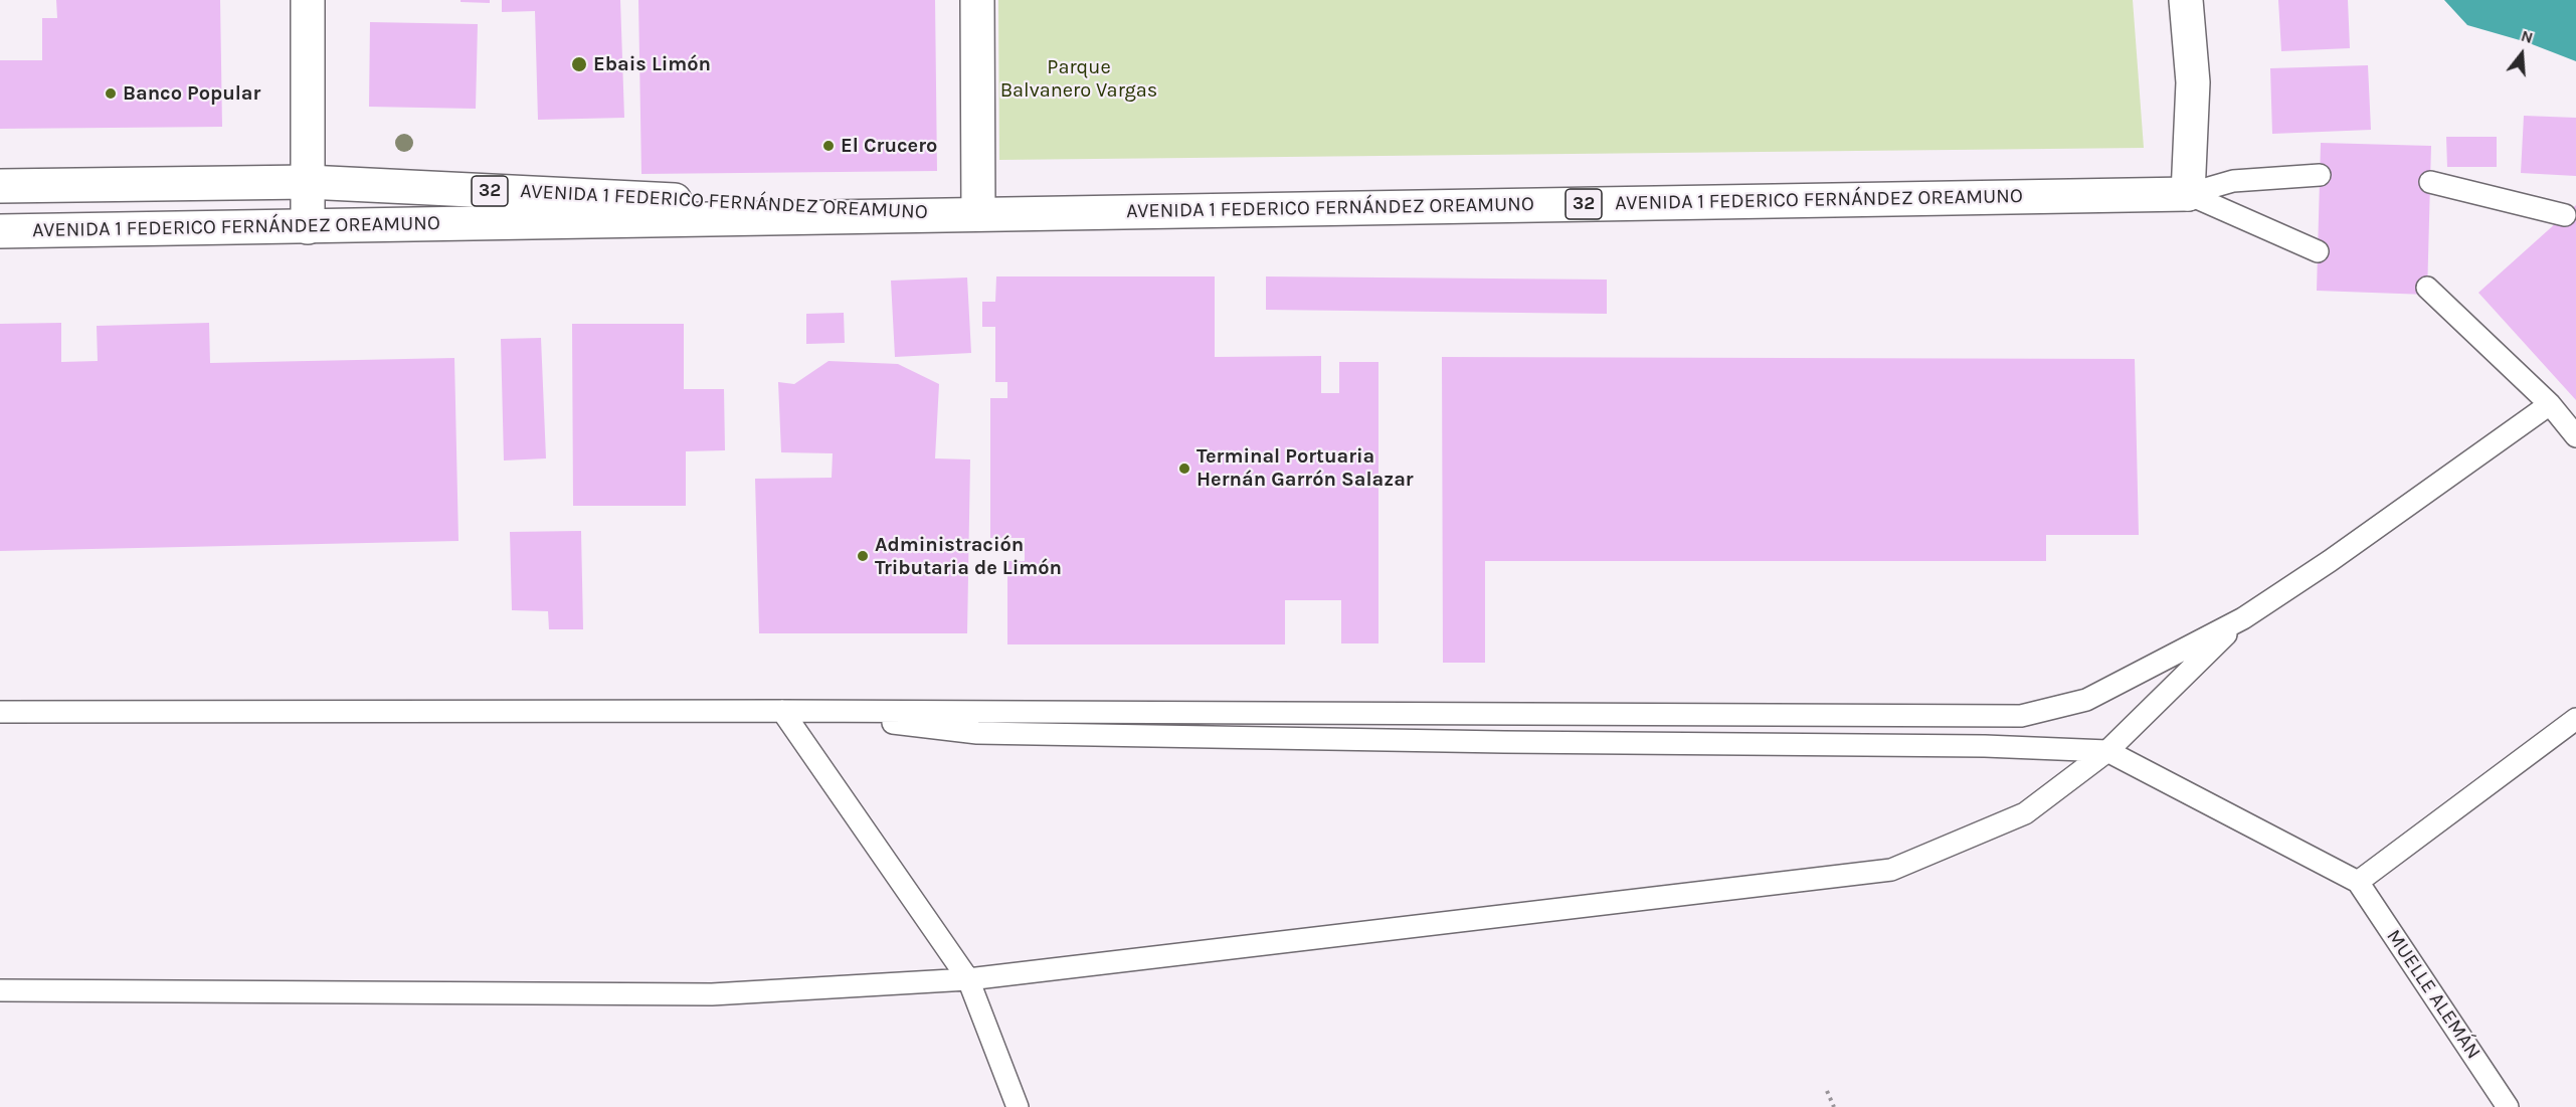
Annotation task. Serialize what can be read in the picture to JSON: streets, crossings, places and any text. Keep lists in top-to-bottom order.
{
  "streets": {
    "main road": ["32", "AVENIDA 1 FEDERICO FERNÁNDEZ OREAMUNO"],
    "lane": ["MUELLE ALEMÁN"]
  },
  "parks": ["Parque Balvanero Vargas"],
  "places": [
    "Ebais Limón",
    "Banco Popular",
    "El Crucero",
    "Terminal Portuaria Hernán Garrón Salazar",
    "Administración Tributaria de Limón"
  ],
  "north": "top"
}
